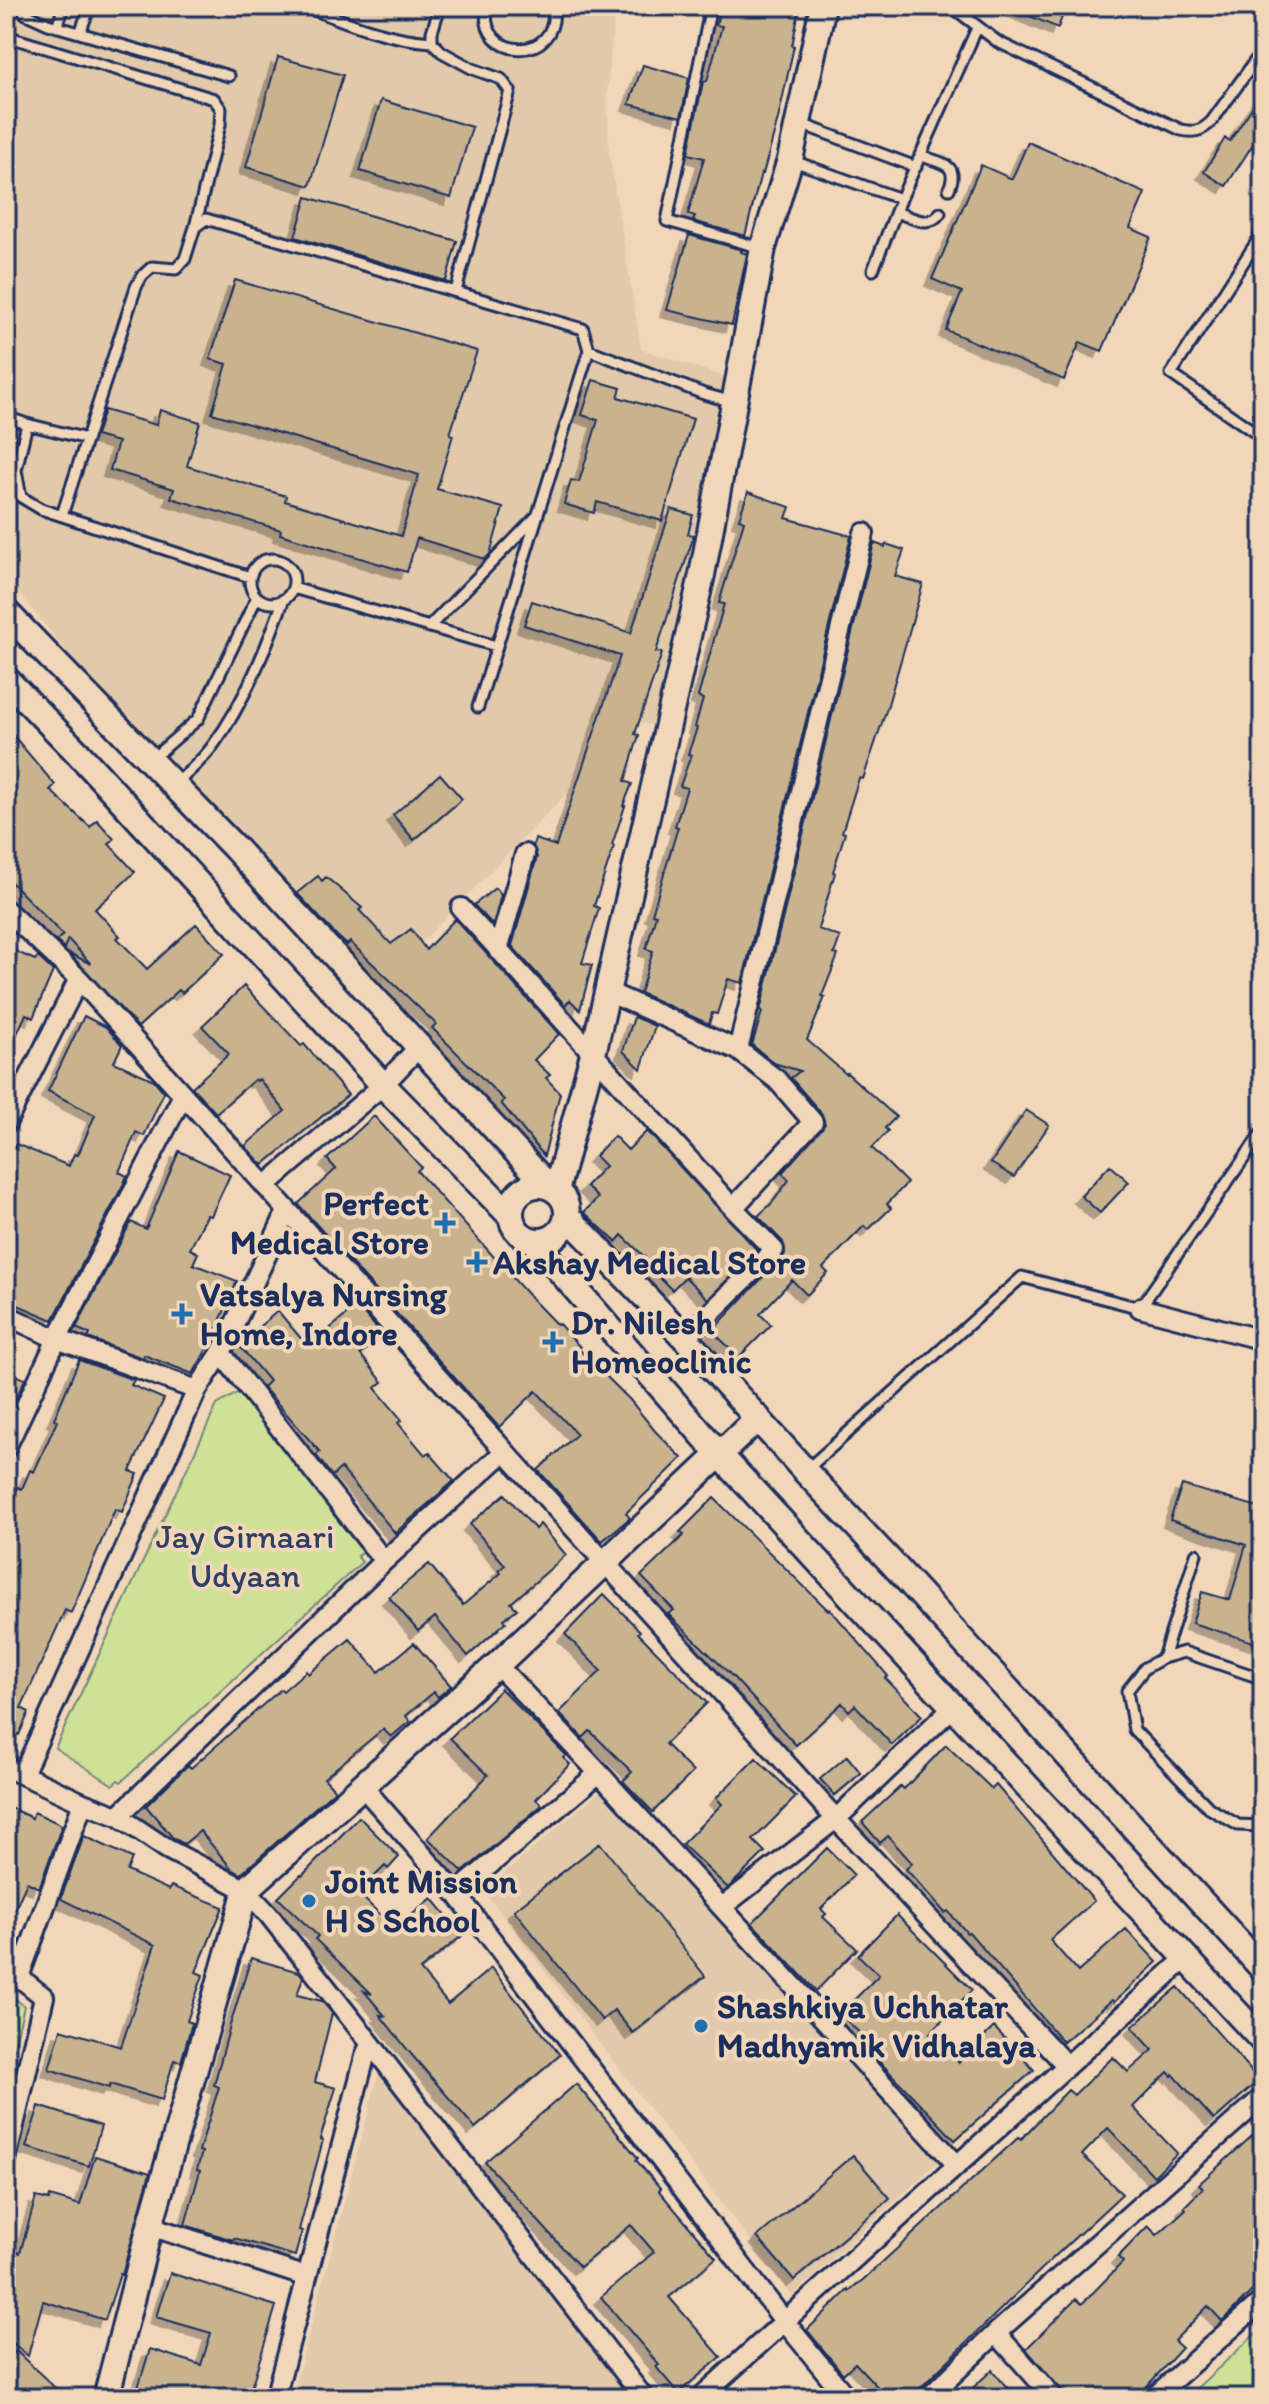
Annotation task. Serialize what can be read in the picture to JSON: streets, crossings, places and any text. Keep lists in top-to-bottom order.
{
  "parks": ["Jay Girnaari Udyaan"],
  "places": {
    "health": [
      "Perfect Medical Store",
      "Akshay Medical Store",
      "Vatsalya Nursing Home, Indore",
      "Dr. Nilesh Homeoclinic"
    ],
    "other": ["Joint Mission H S School", "Shashkiya Uchhatar Madhyamik Vidhalaya"]
  }
}
